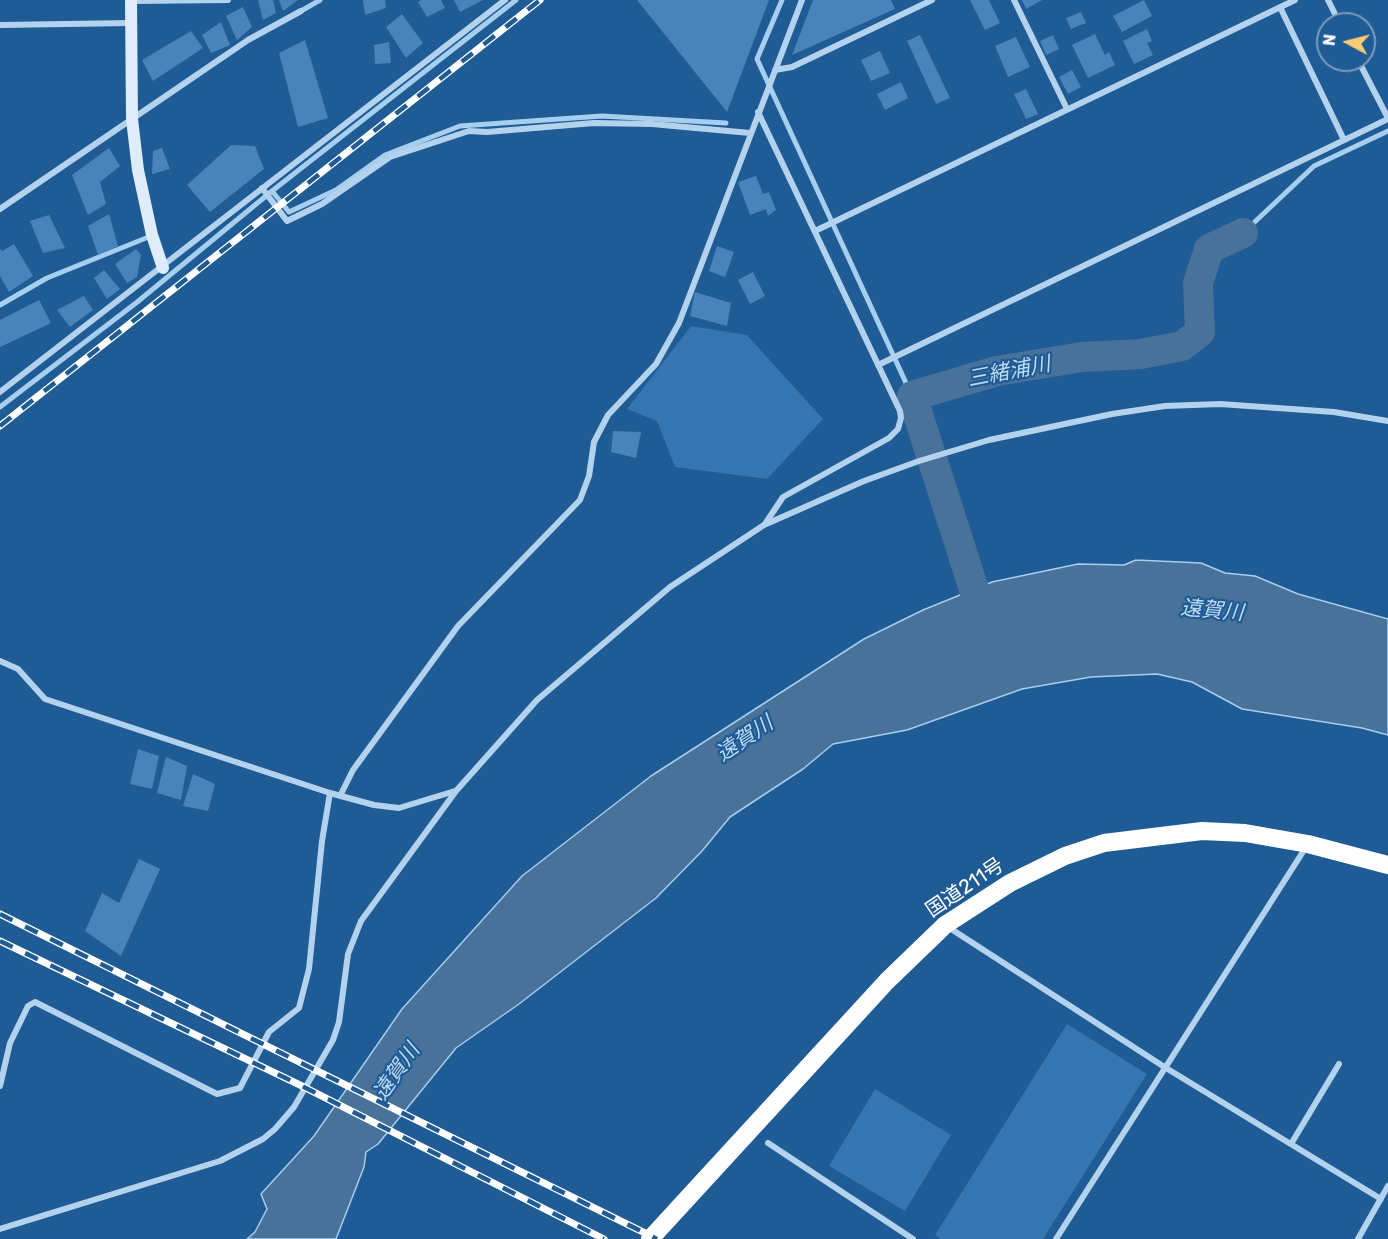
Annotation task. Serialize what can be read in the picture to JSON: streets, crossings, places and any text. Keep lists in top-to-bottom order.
{
  "streets": {
    "highway": ["国道211号"]
  },
  "water": ["三緒浦川", "遠賀川"],
  "north": "left"
}
